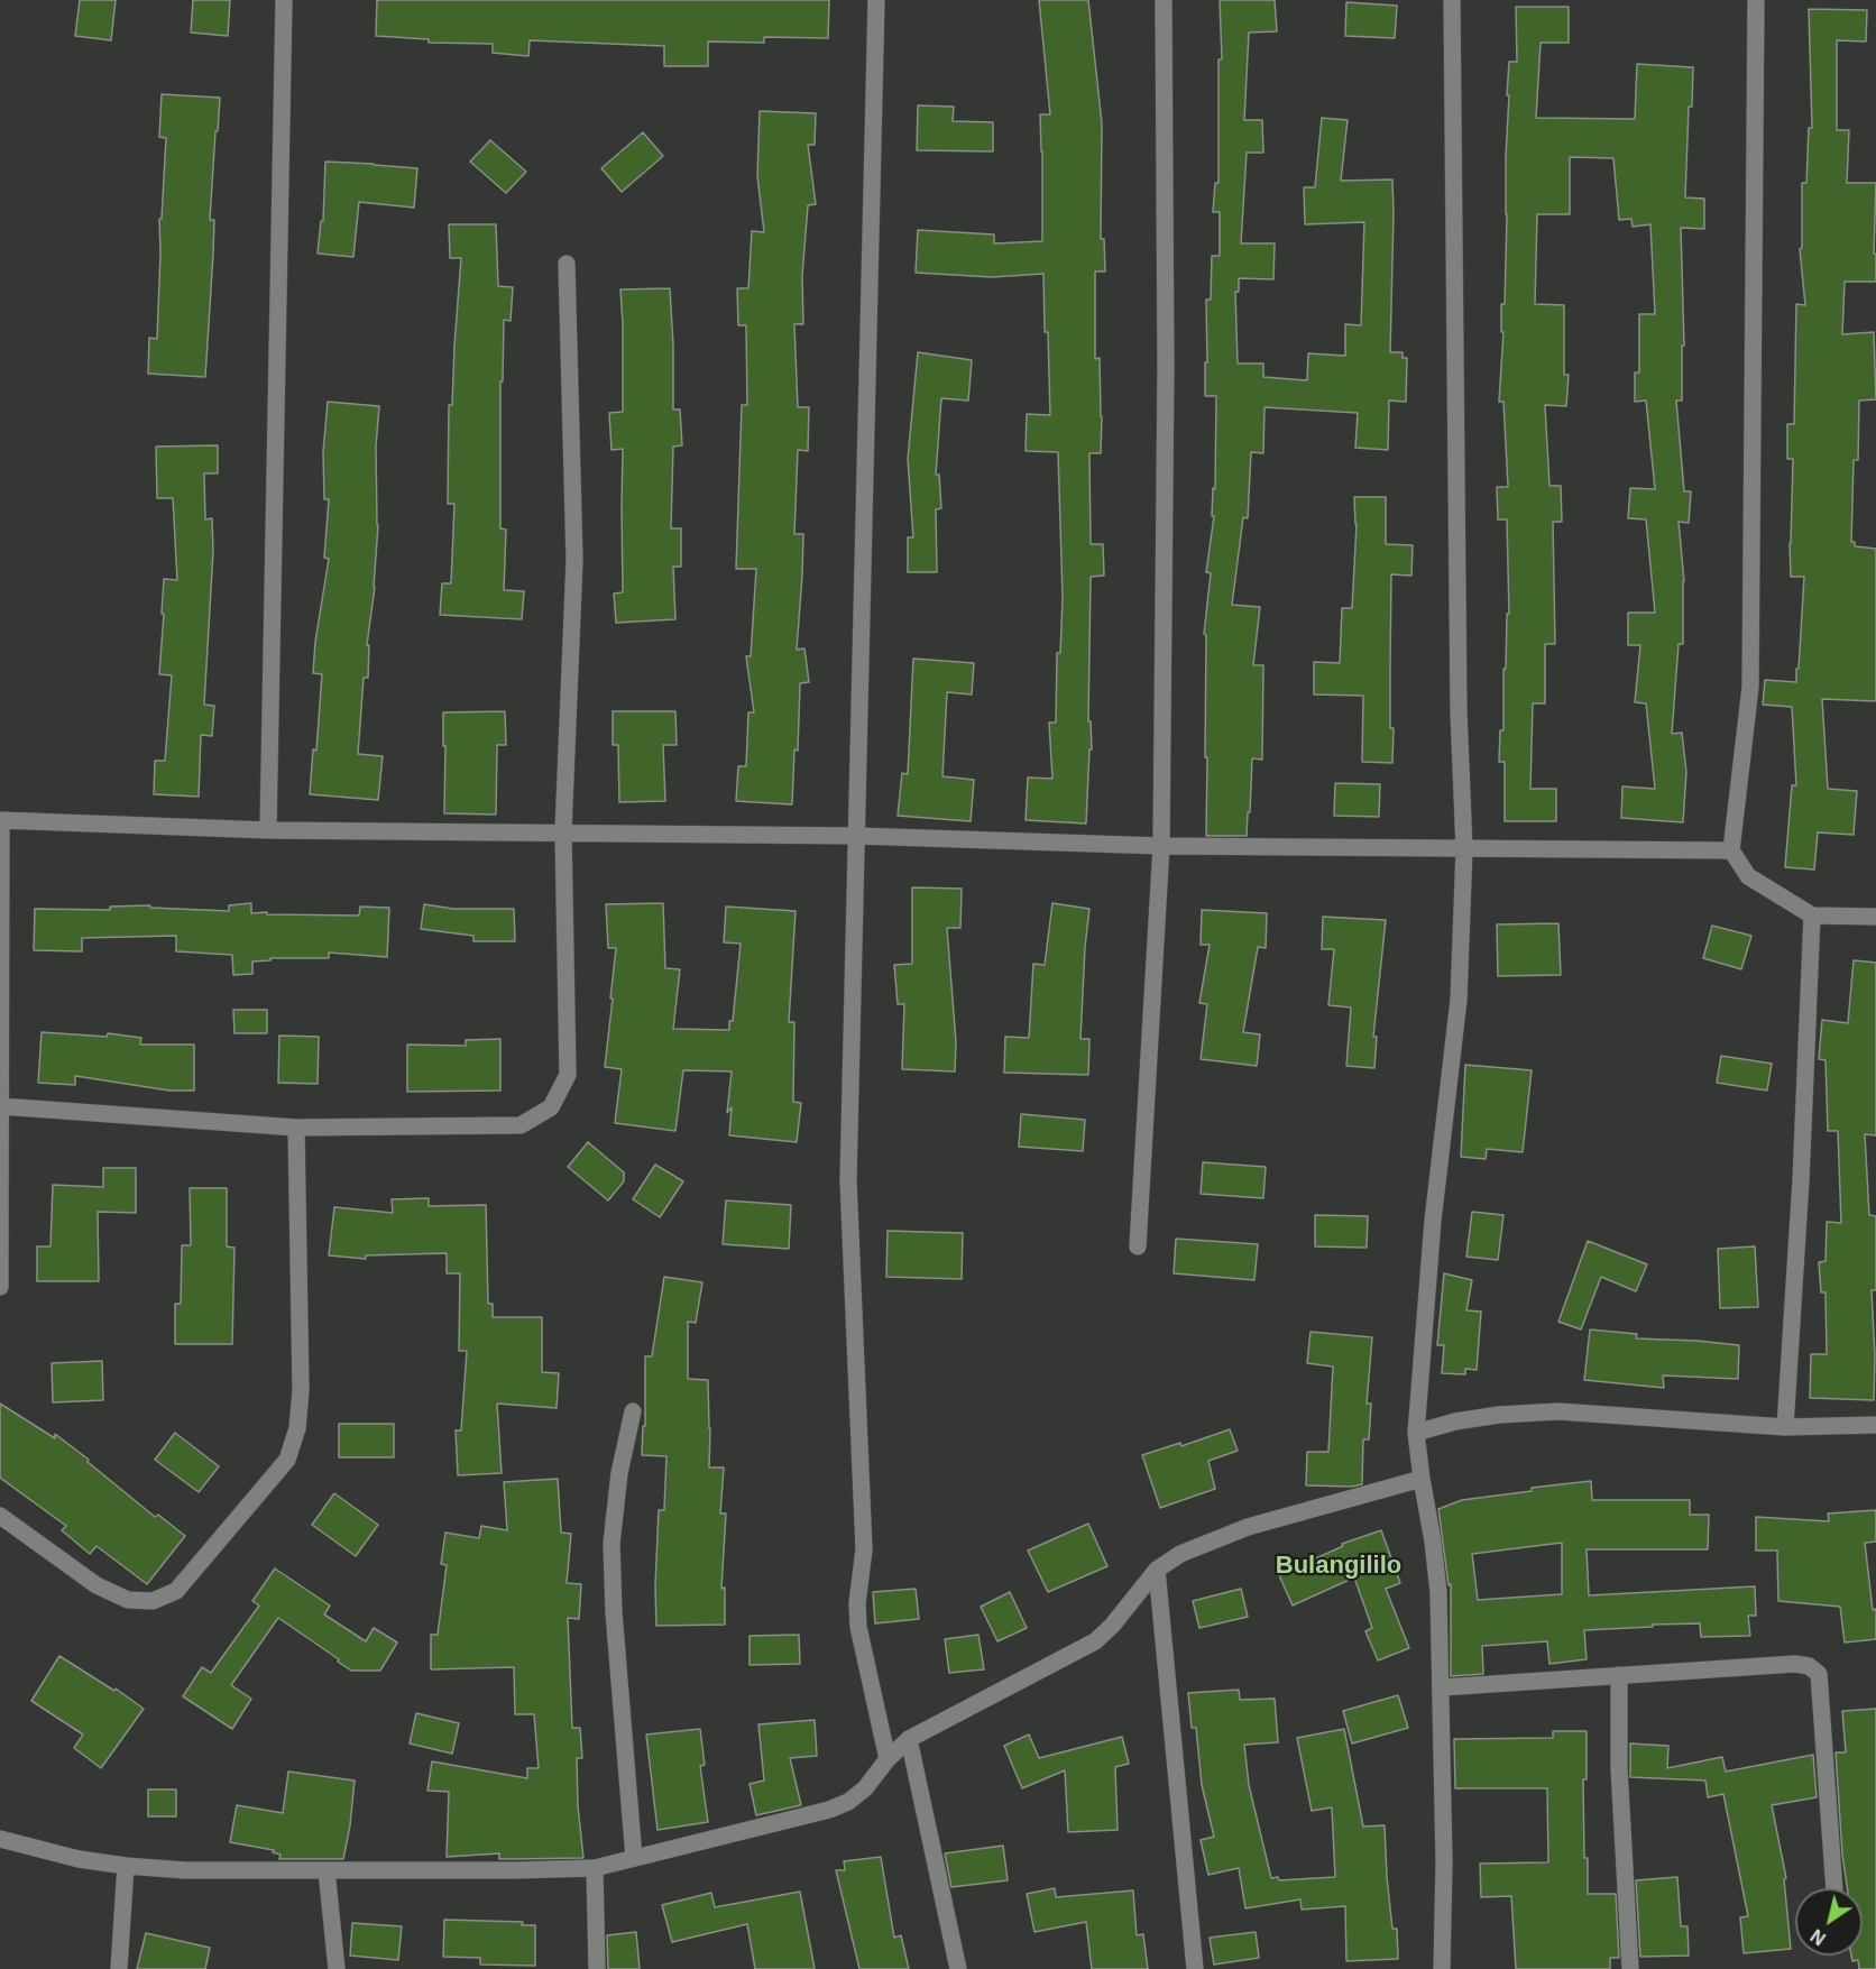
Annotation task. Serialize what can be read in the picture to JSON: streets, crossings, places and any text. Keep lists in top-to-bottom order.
{
  "districts": ["Bulangililo"],
  "north": "bottom left"
}
